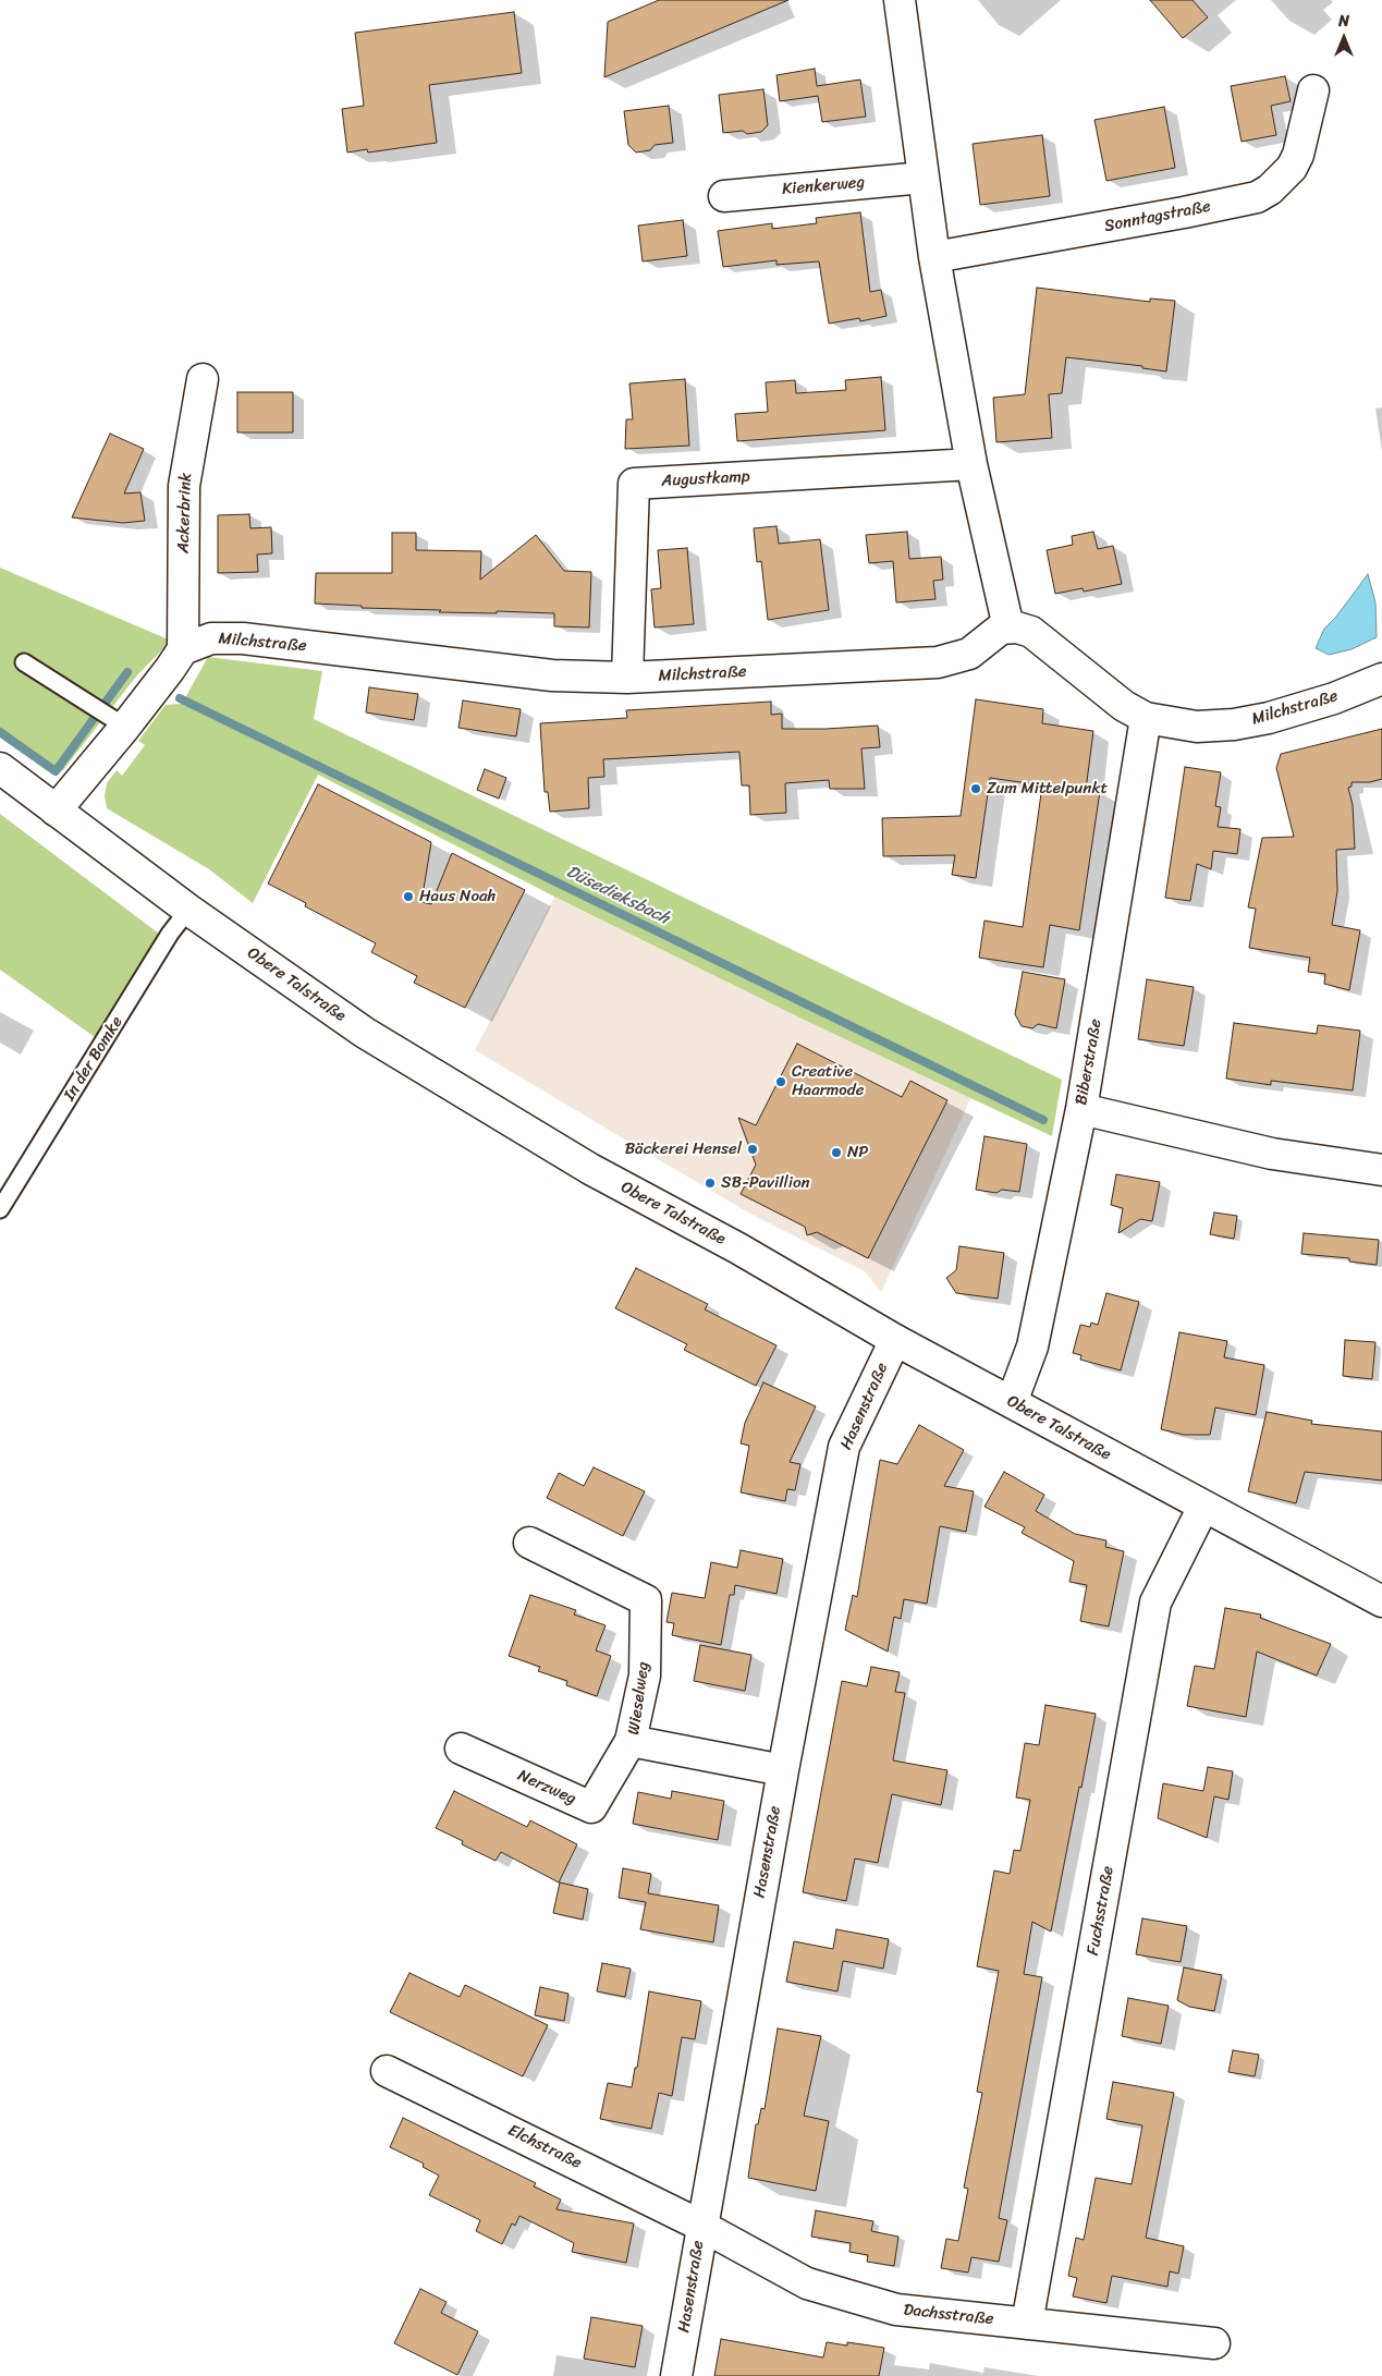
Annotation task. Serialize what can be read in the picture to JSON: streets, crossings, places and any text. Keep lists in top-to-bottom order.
{
  "streets": {
    "street": [
      "Kienkerweg",
      "Sonntagstraße",
      "Augustkamp",
      "Ackerbrink",
      "Milchstraße",
      "Obere Talstraße",
      "Biberstraße",
      "Hasenstraße",
      "Wieselweg",
      "Nerzweg",
      "Fuchsstraße",
      "Elchstraße",
      "Dachsstraße"
    ],
    "lane": ["In der Bomke"]
  },
  "crossings": [
    ["Augustkamp", "Milchstraße"],
    ["Ackerbrink", "Milchstraße"],
    ["Milchstraße", "Biberstraße"],
    ["Obere Talstraße", "In der Bomke"],
    ["Obere Talstraße", "Biberstraße"],
    ["Obere Talstraße", "Hasenstraße"],
    ["Obere Talstraße", "Fuchsstraße"],
    ["Hasenstraße", "Wieselweg"],
    ["Hasenstraße", "Elchstraße"],
    ["Hasenstraße", "Dachsstraße"],
    ["Wieselweg", "Nerzweg"],
    ["Fuchsstraße", "Dachsstraße"],
    ["Elchstraße", "Dachsstraße"]
  ],
  "water": ["Düsedieksbach"],
  "places": [
    "Zum Mittelpunkt",
    "Haus Noah",
    "Creative Haarmode",
    "Bäckerei Hensel",
    "NP",
    "SB-Pavillion"
  ],
  "north": "top"
}
